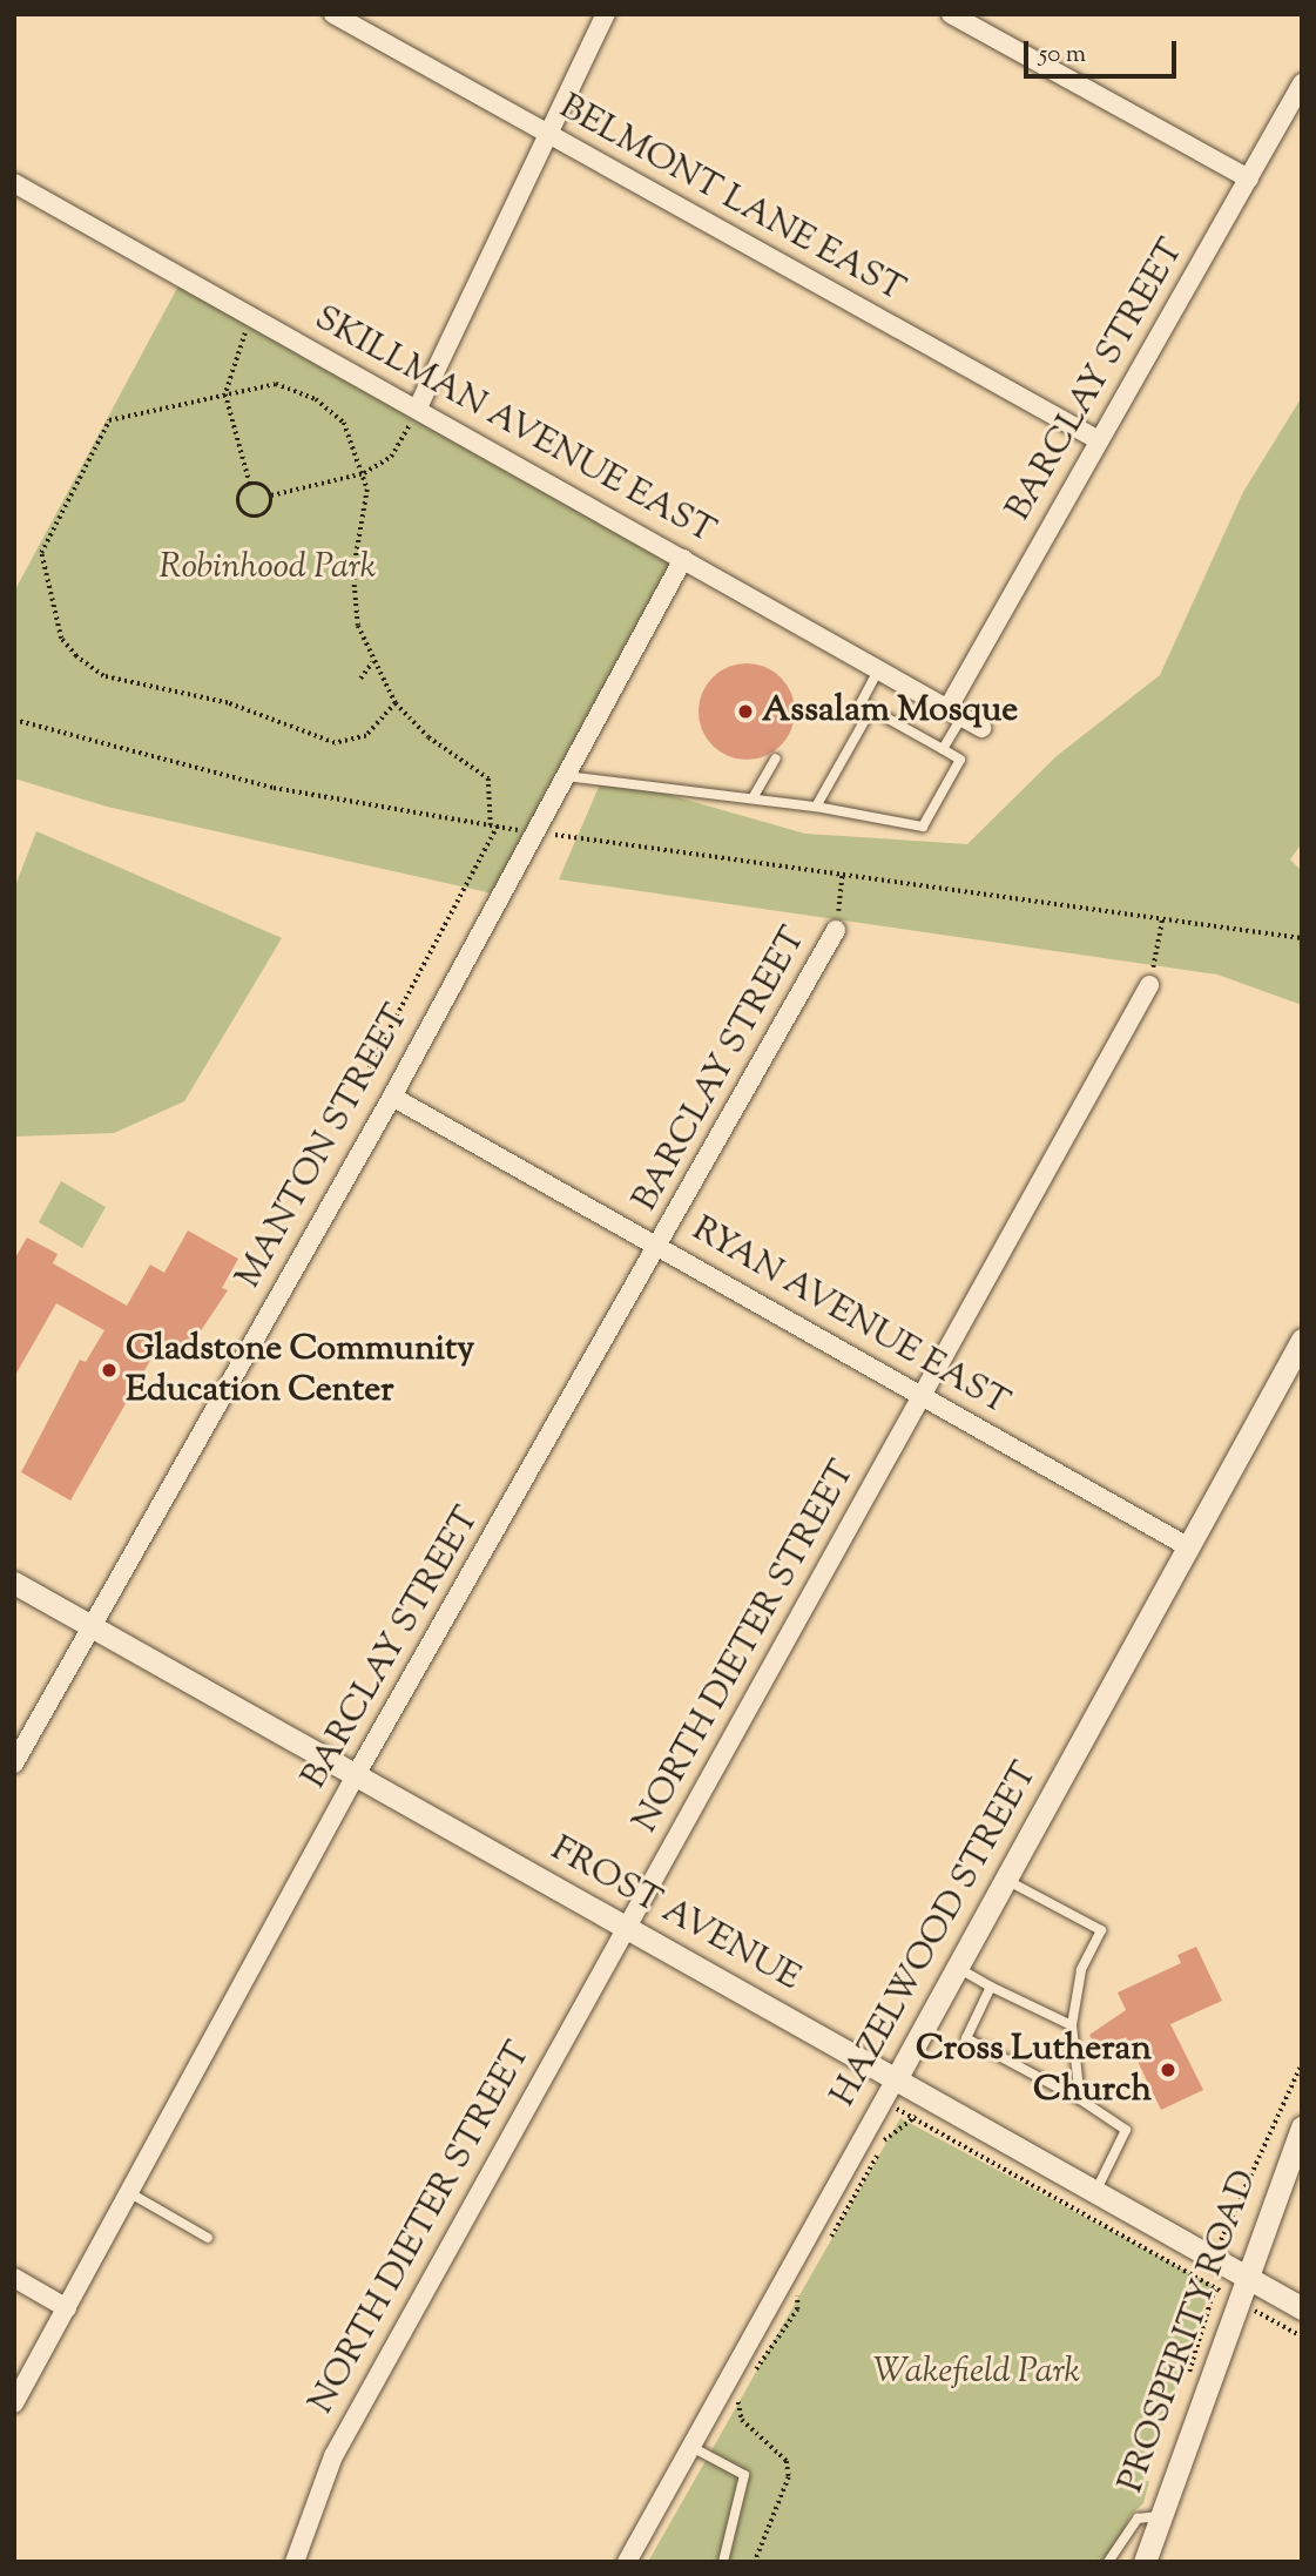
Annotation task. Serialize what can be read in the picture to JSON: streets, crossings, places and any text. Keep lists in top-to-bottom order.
{
  "streets": {
    "street": [
      "BELMONT LANE EAST",
      "BARCLAY STREET",
      "SKILLMAN AVENUE EAST",
      "MANTON STREET",
      "RYAN AVENUE EAST",
      "NORTH DIETER STREET",
      "FROST AVENUE",
      "HAZELWOOD STREET",
      "PROSPERITY ROAD"
    ]
  },
  "crossings": [
    ["BELMONT LANE EAST", "BARCLAY STREET"],
    ["BARCLAY STREET", "SKILLMAN AVENUE EAST"],
    ["BARCLAY STREET", "RYAN AVENUE EAST"],
    ["BARCLAY STREET", "FROST AVENUE"],
    ["SKILLMAN AVENUE EAST", "MANTON STREET"],
    ["MANTON STREET", "RYAN AVENUE EAST"],
    ["MANTON STREET", "FROST AVENUE"],
    ["RYAN AVENUE EAST", "NORTH DIETER STREET"],
    ["RYAN AVENUE EAST", "HAZELWOOD STREET"],
    ["NORTH DIETER STREET", "FROST AVENUE"],
    ["FROST AVENUE", "HAZELWOOD STREET"],
    ["FROST AVENUE", "PROSPERITY ROAD"]
  ],
  "parks": ["Robinhood Park", "Wakefield Park"],
  "places": ["Assalam Mosque", "Gladstone Community Education Center", "Cross Lutheran Church"],
  "scale_bar": "50 m"
}
